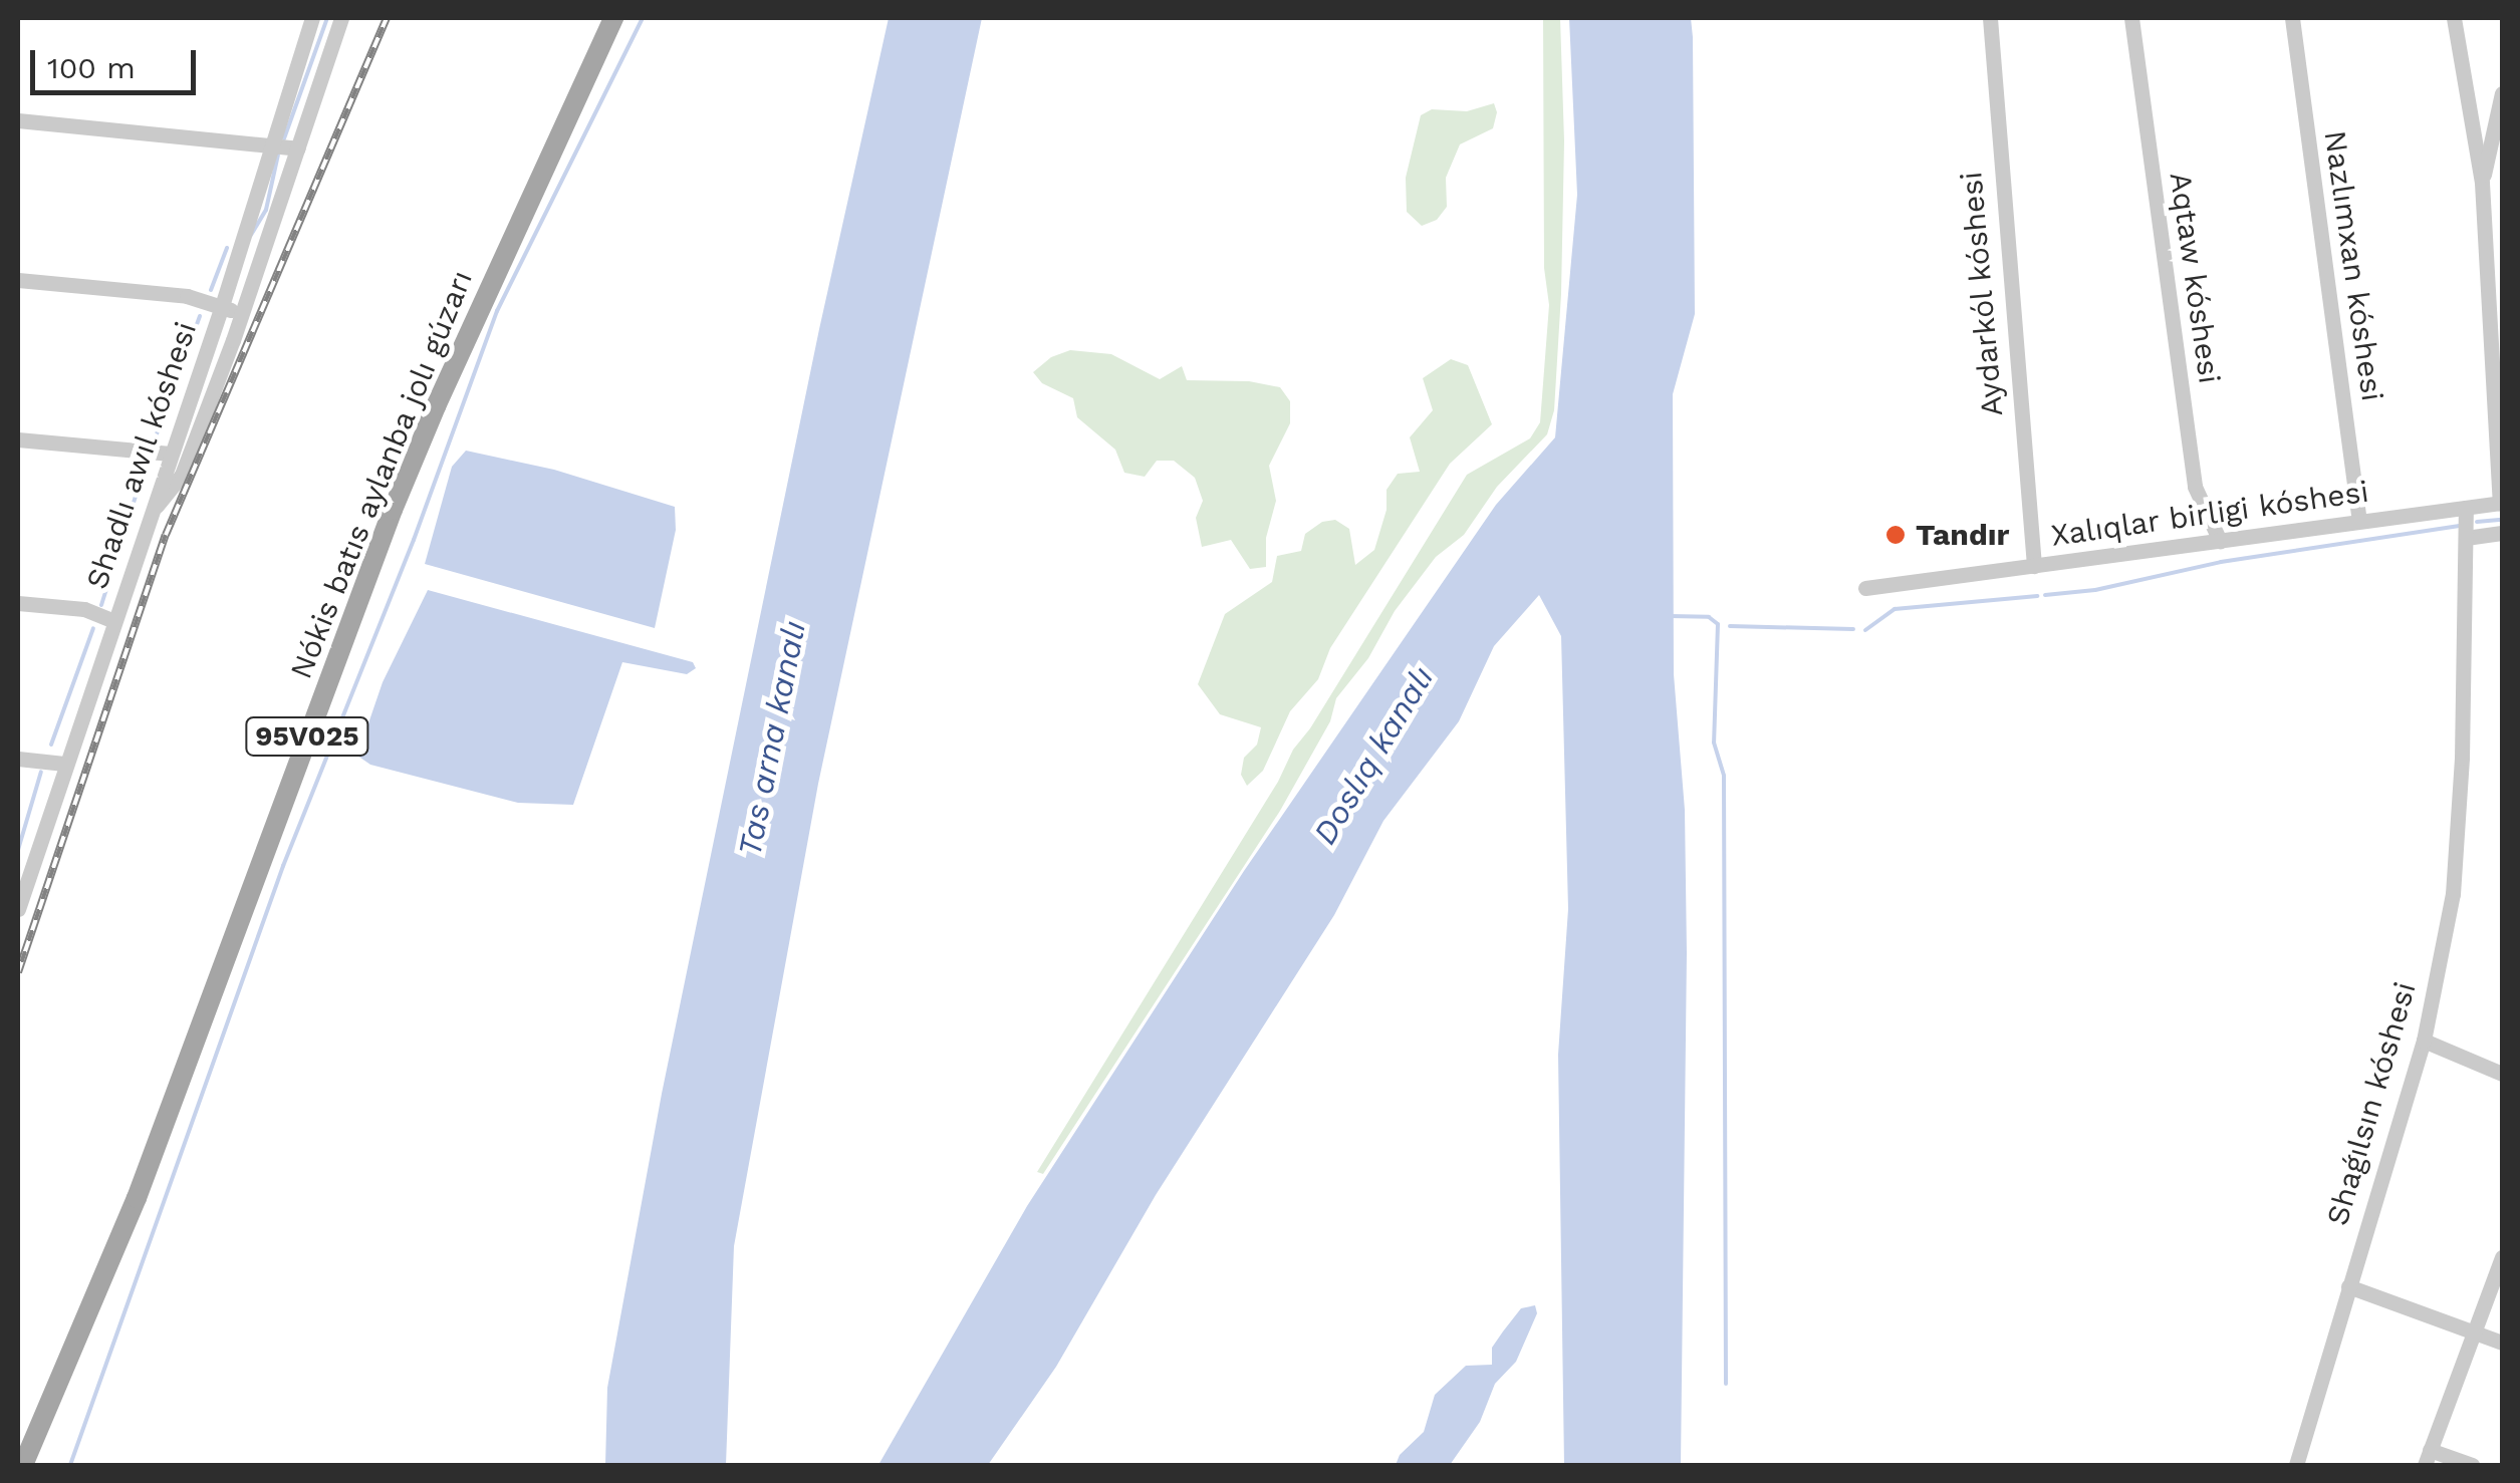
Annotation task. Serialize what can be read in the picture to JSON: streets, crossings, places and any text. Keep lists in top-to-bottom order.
{
  "streets": {
    "main road": ["Nókis batıs aylanba jolı gúzarı", "95V025"],
    "street": [
      "Nazlımxan kóshesi",
      "Aqtaw kóshesi",
      "Aydarkól kóshesi",
      "Shadlı awıl kóshesi",
      "Xalıqlar birligi kóshesi",
      "Shaǵılsın kóshesi"
    ]
  },
  "crossings": [
    ["Nazlımxan kóshesi", "Xalıqlar birligi kóshesi"],
    ["Aqtaw kóshesi", "Xalıqlar birligi kóshesi"],
    ["Aydarkól kóshesi", "Xalıqlar birligi kóshesi"],
    ["Xalıqlar birligi kóshesi", "Shaǵılsın kóshesi"]
  ],
  "water": ["Tas arna kanalı", "Doslıq kanalı"],
  "places": ["Tandır"],
  "scale_bar": "100 m"
}
